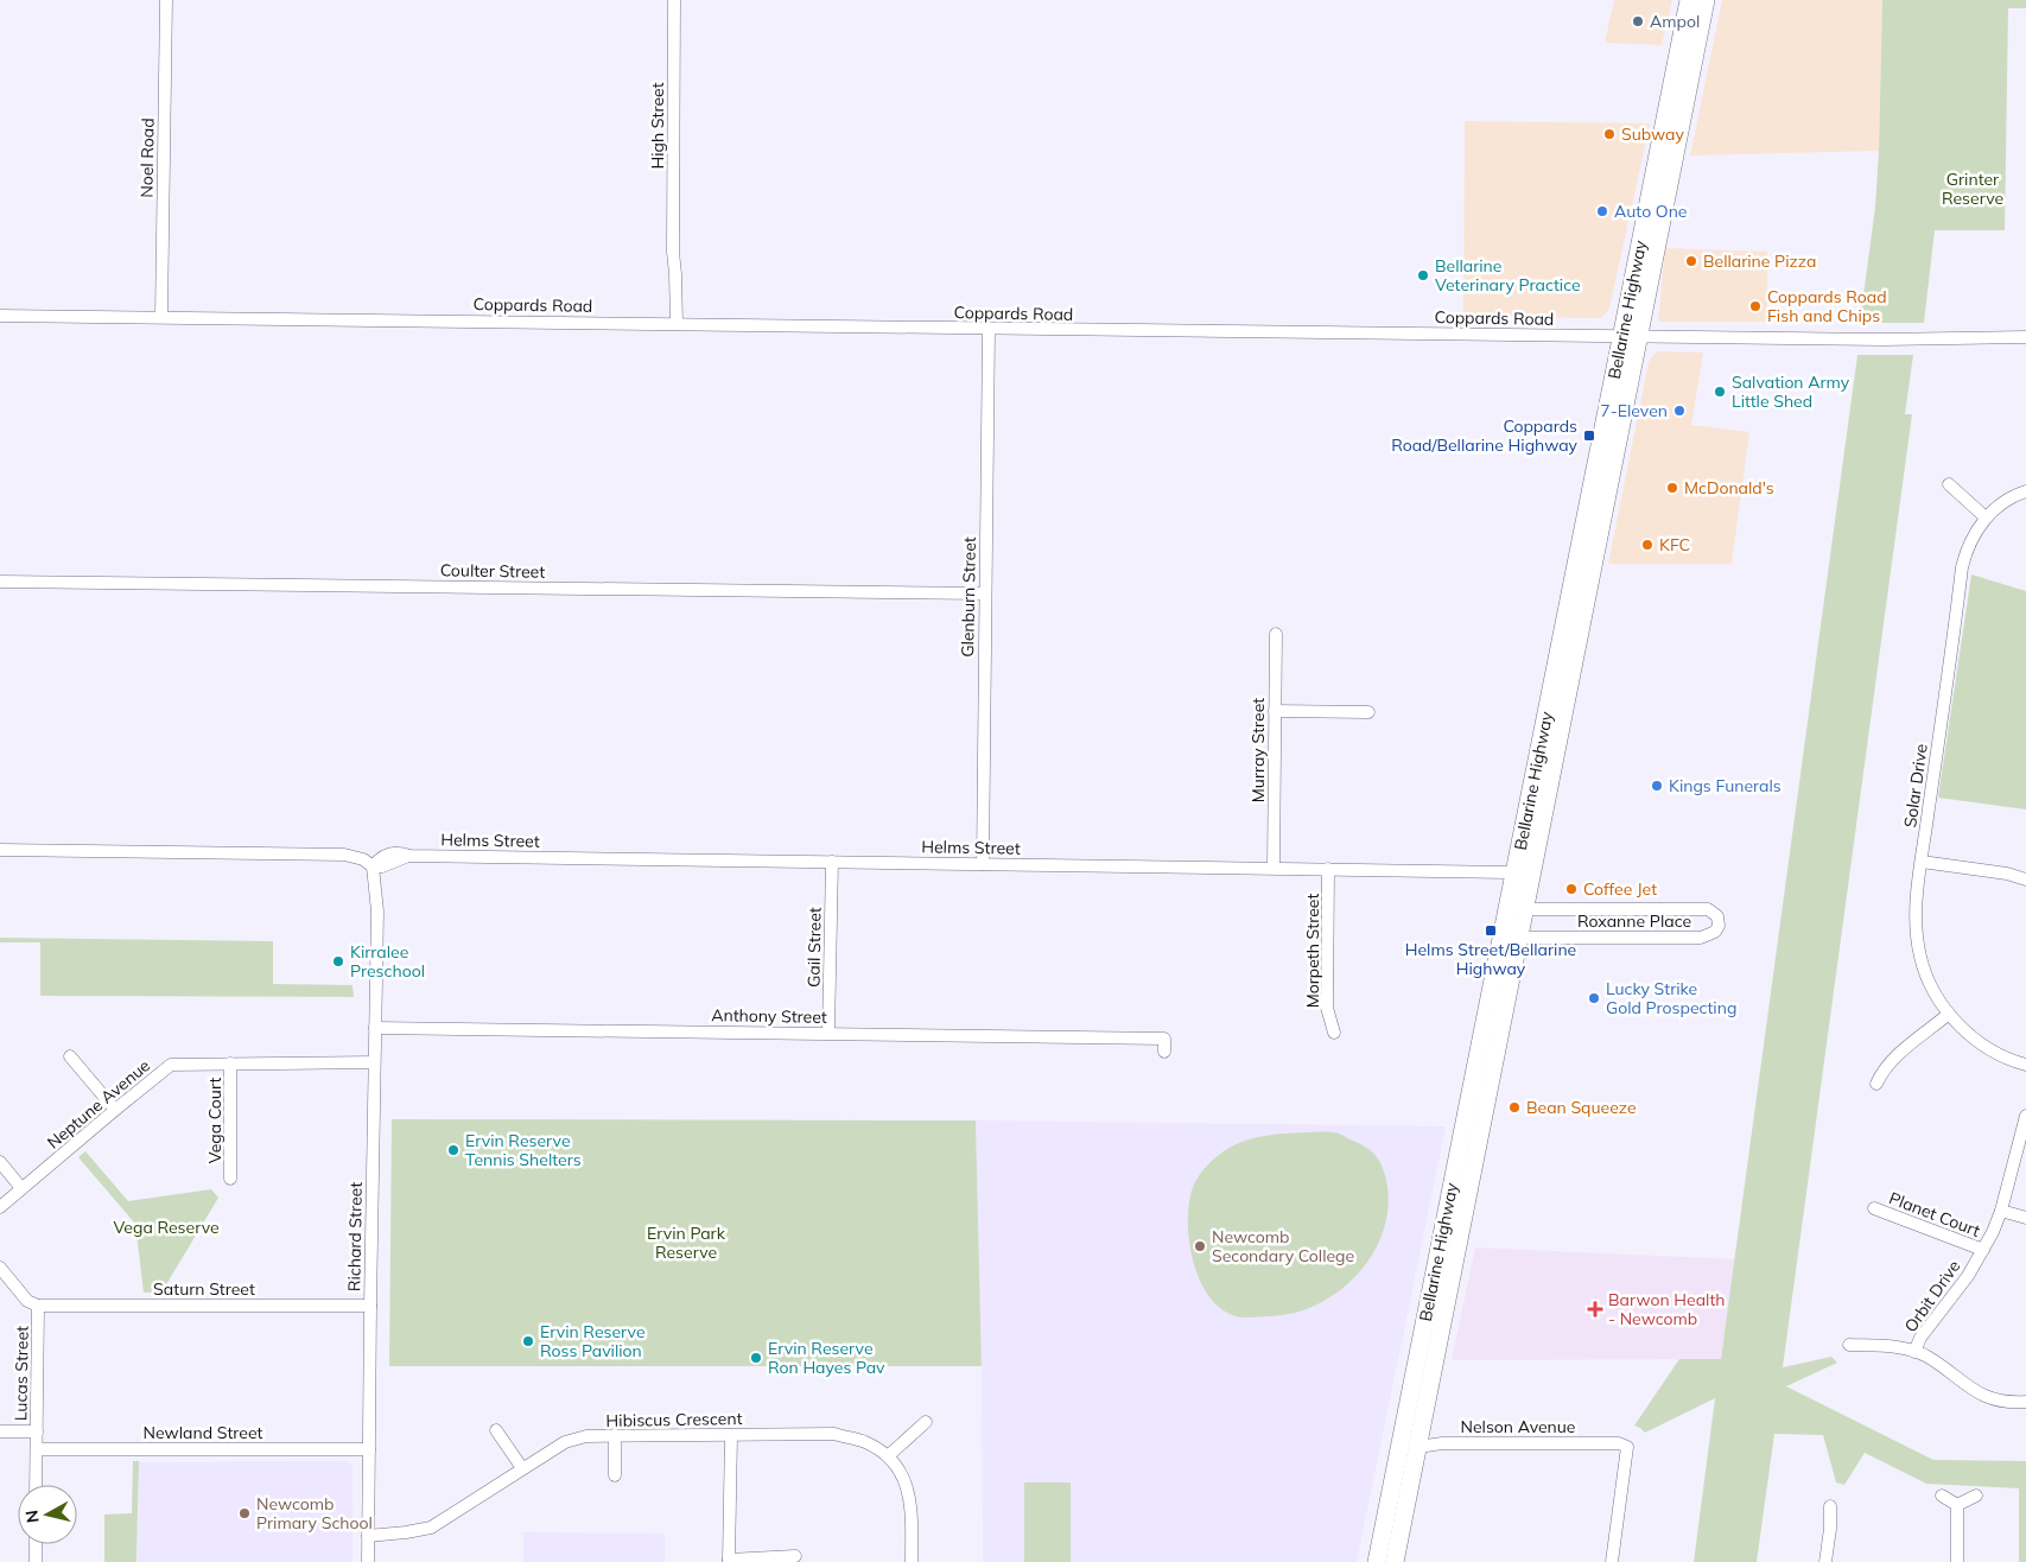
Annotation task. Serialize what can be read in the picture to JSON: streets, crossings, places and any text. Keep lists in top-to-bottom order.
{
  "streets": {
    "highway": ["Bellarine Highway"],
    "street": [
      "High Street",
      "Noel Road",
      "Coppards Road",
      "Coulter Street",
      "Glenburn Street",
      "Murray Street",
      "Solar Drive",
      "Helms Street",
      "Roxanne Place",
      "Gail Street",
      "Morpeth Street",
      "Anthony Street",
      "Neptune Avenue",
      "Vega Court",
      "Planet Court",
      "Richard Street",
      "Saturn Street",
      "Orbit Drive",
      "Lucas Street",
      "Hibiscus Crescent",
      "Nelson Avenue",
      "Newland Street"
    ]
  },
  "crossings": [
    ["High Street", "Coppards Road"],
    ["Noel Road", "Coppards Road"],
    ["Coppards Road", "Bellarine Highway"],
    ["Coppards Road", "Glenburn Street"],
    ["Bellarine Highway", "Helms Street"],
    ["Bellarine Highway", "Roxanne Place"],
    ["Bellarine Highway", "Nelson Avenue"],
    ["Coulter Street", "Glenburn Street"],
    ["Glenburn Street", "Helms Street"],
    ["Murray Street", "Helms Street"],
    ["Helms Street", "Gail Street"],
    ["Helms Street", "Morpeth Street"],
    ["Helms Street", "Richard Street"],
    ["Gail Street", "Anthony Street"],
    ["Anthony Street", "Richard Street"],
    ["Neptune Avenue", "Vega Court"],
    ["Neptune Avenue", "Richard Street"],
    ["Planet Court", "Orbit Drive"],
    ["Richard Street", "Saturn Street"],
    ["Richard Street", "Hibiscus Crescent"],
    ["Richard Street", "Newland Street"],
    ["Saturn Street", "Lucas Street"],
    ["Lucas Street", "Newland Street"]
  ],
  "parks": ["Grinter Reserve", "Vega Reserve", "Ervin Park Reserve"],
  "places": {
    "other": [
      "Ampol",
      "Subway",
      "Auto One",
      "Bellarine Pizza",
      "Bellarine Veterinary Practice",
      "Coppards Road Fish and Chips",
      "Salvation Army Little Shed",
      "7-Eleven",
      "McDonald's",
      "KFC",
      "Kings Funerals",
      "Coffee Jet",
      "Kirralee Preschool",
      "Lucky Strike Gold Prospecting",
      "Bean Squeeze",
      "Ervin Reserve Tennis Shelters",
      "Newcomb Secondary College",
      "Ervin Reserve Ross Pavilion",
      "Ervin Reserve Ron Hayes Pav",
      "Newcomb Primary School"
    ],
    "transit": ["Coppards Road/Bellarine Highway", "Helms Street/Bellarine Highway"],
    "health": ["Barwon Health - Newcomb"]
  },
  "north": "left"
}
